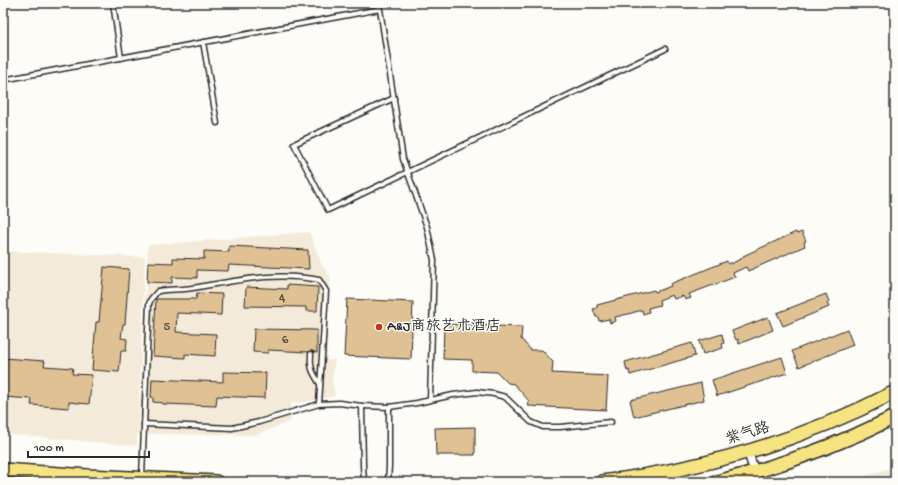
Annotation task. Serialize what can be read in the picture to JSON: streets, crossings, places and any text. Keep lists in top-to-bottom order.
{
  "streets": {
    "main road": ["紫气路"]
  },
  "places": ["A&J商旅艺术酒店"],
  "house_numbers": ["4", "5", "6"],
  "scale_bar": "100 m"
}
